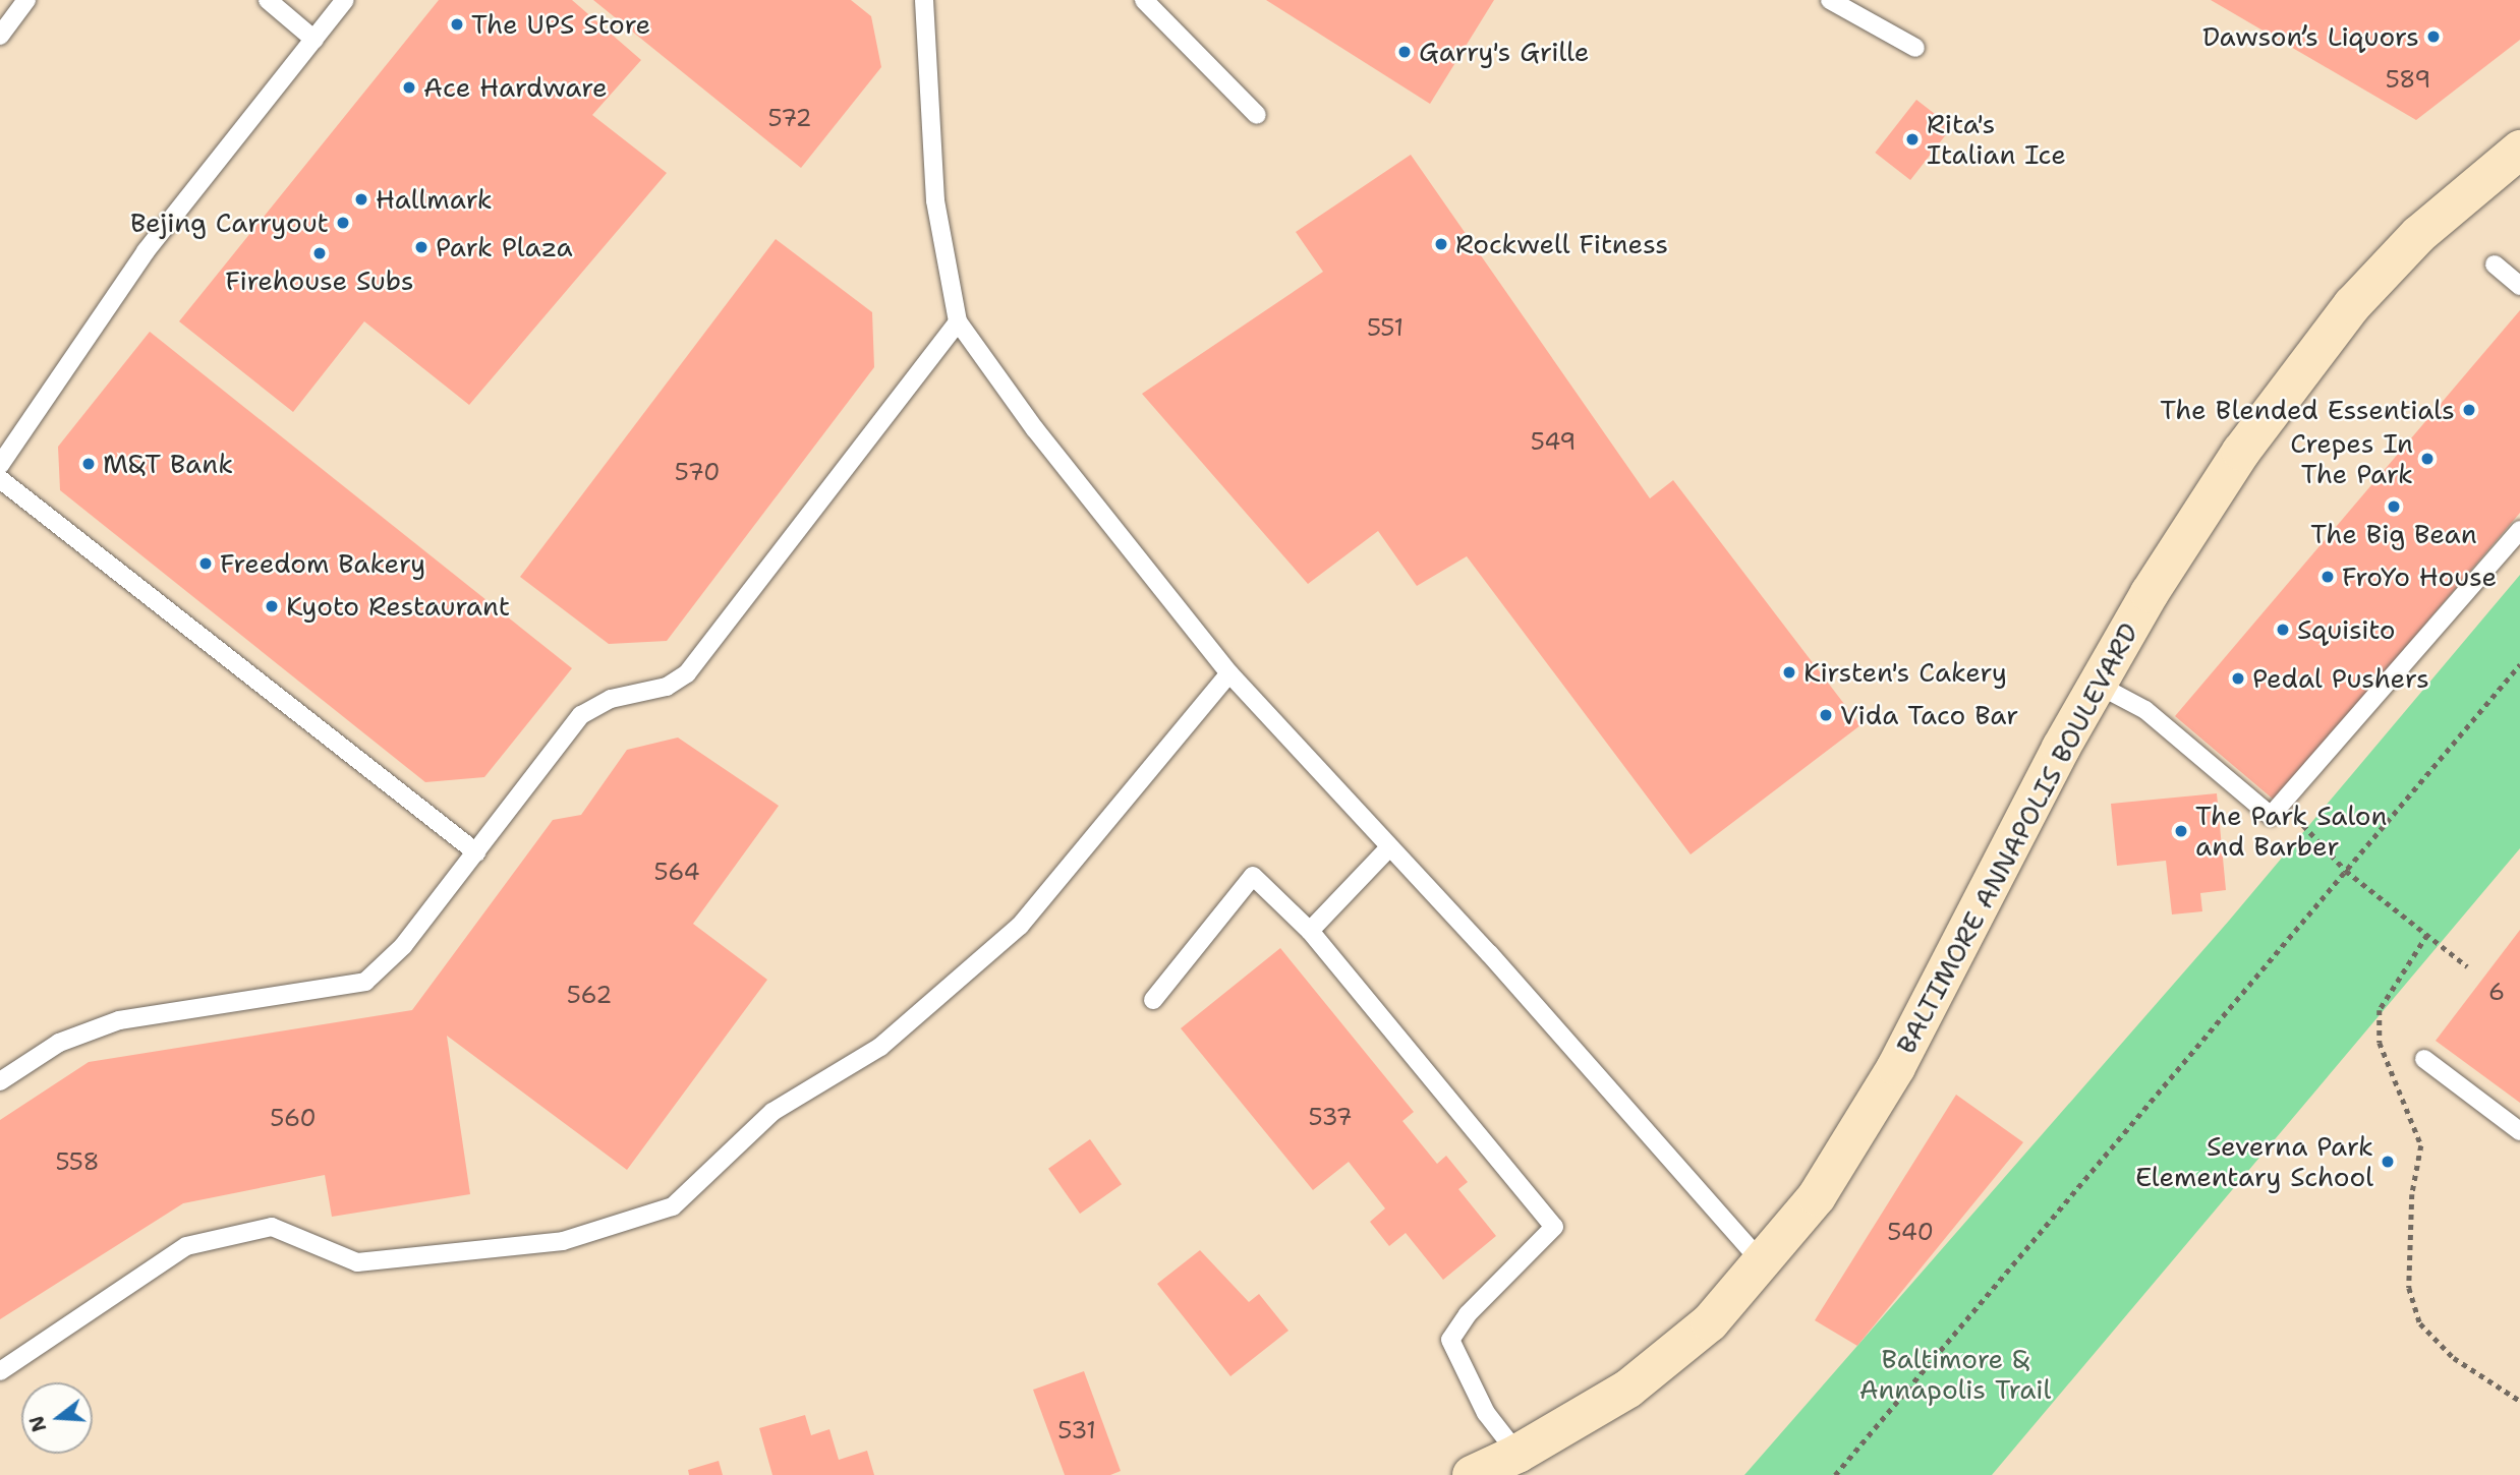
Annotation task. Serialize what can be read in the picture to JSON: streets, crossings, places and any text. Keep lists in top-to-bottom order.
{
  "streets": {
    "street": ["BALTIMORE ANNAPOLIS BOULEVARD"]
  },
  "parks": ["Baltimore & Annapolis Trail"],
  "places": [
    "The UPS Store",
    "Dawson’s Liquors",
    "Garry's Grille",
    "Ace Hardware",
    "Rita's Italian Ice",
    "Hallmark",
    "Bejing Carryout",
    "Rockwell Fitness",
    "Park Plaza",
    "Firehouse Subs",
    "The Blended Essentials",
    "Crepes In The Park",
    "M&T Bank",
    "The Big Bean",
    "Freedom Bakery",
    "FroYo House",
    "Kyoto Restaurant",
    "Squisito",
    "Kirsten's Cakery",
    "Pedal Pushers",
    "Vida Taco Bar",
    "The Park Salon and Barber",
    "Severna Park Elementary School"
  ],
  "house_numbers": [
    "589",
    "572",
    "551",
    "549",
    "570",
    "564",
    "6",
    "562",
    "537",
    "560",
    "558",
    "540",
    "531"
  ],
  "north": "left"
}
